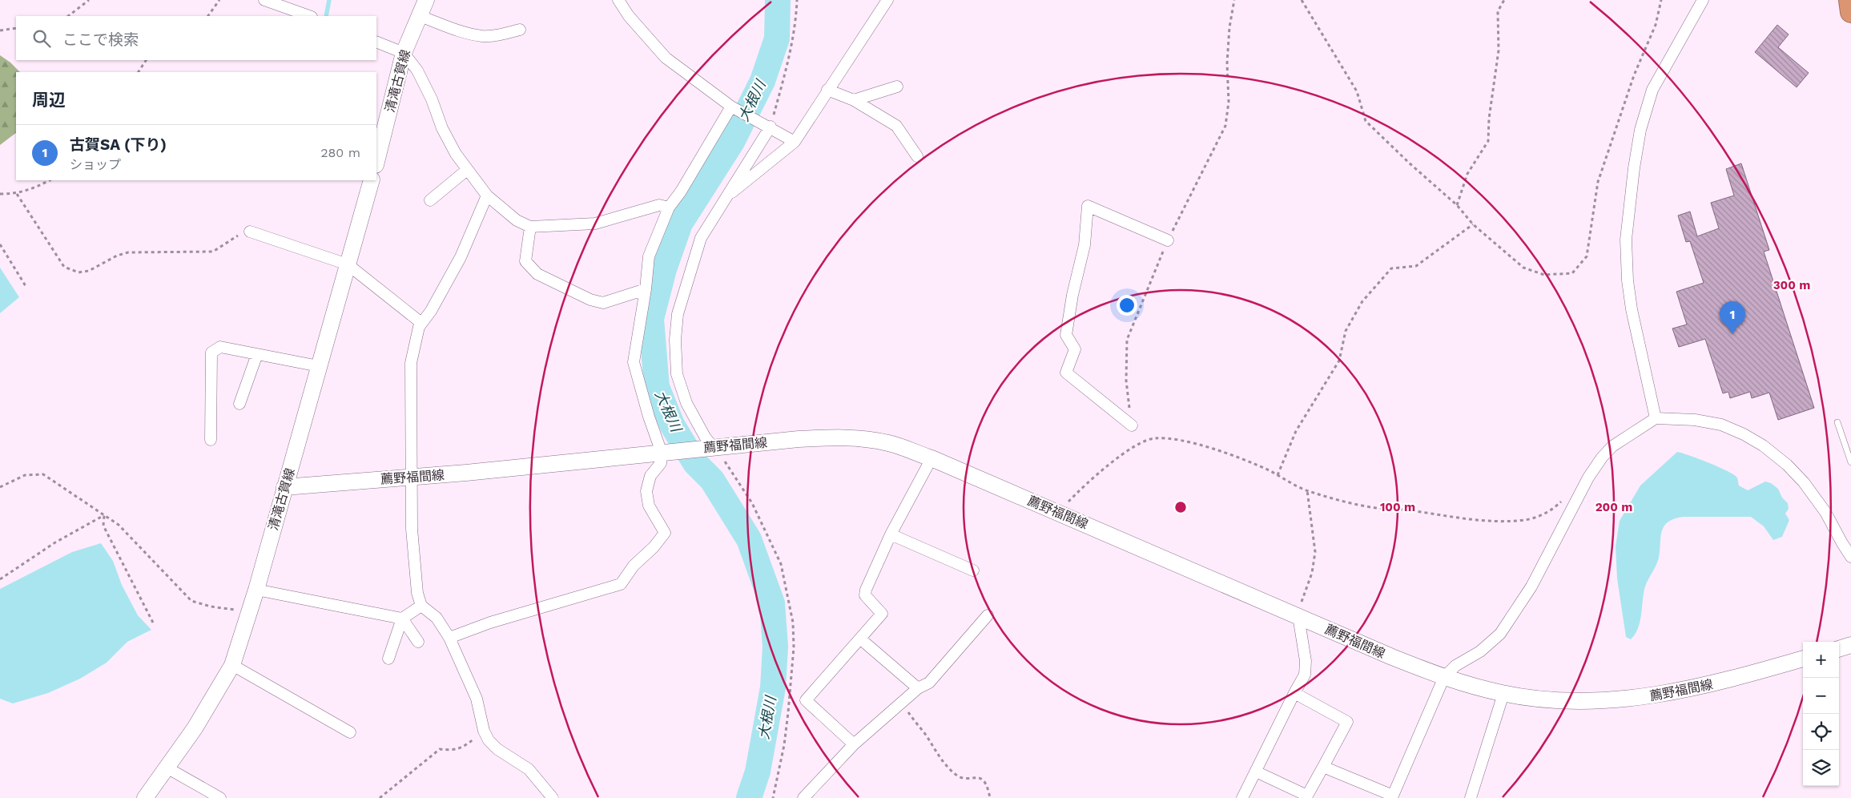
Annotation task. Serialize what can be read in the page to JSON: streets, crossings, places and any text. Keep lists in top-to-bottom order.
{
  "streets": {
    "main road": ["清滝古賀線", "薦野福間線"]
  },
  "crossings": [
    ["清滝古賀線", "薦野福間線"]
  ],
  "water": ["大根川"],
  "page": {
    "search": "ここで検索",
    "heading": "周辺",
    "list": [
      {
        "mark": "1",
        "name": "古賀SA (下り)",
        "note": "ショップ",
        "value": "280 m"
      }
    ],
    "pins": "1",
    "map_buttons": ["+", "−"]
  },
  "rings": ["300 m", "100 m", "200 m"]
}
